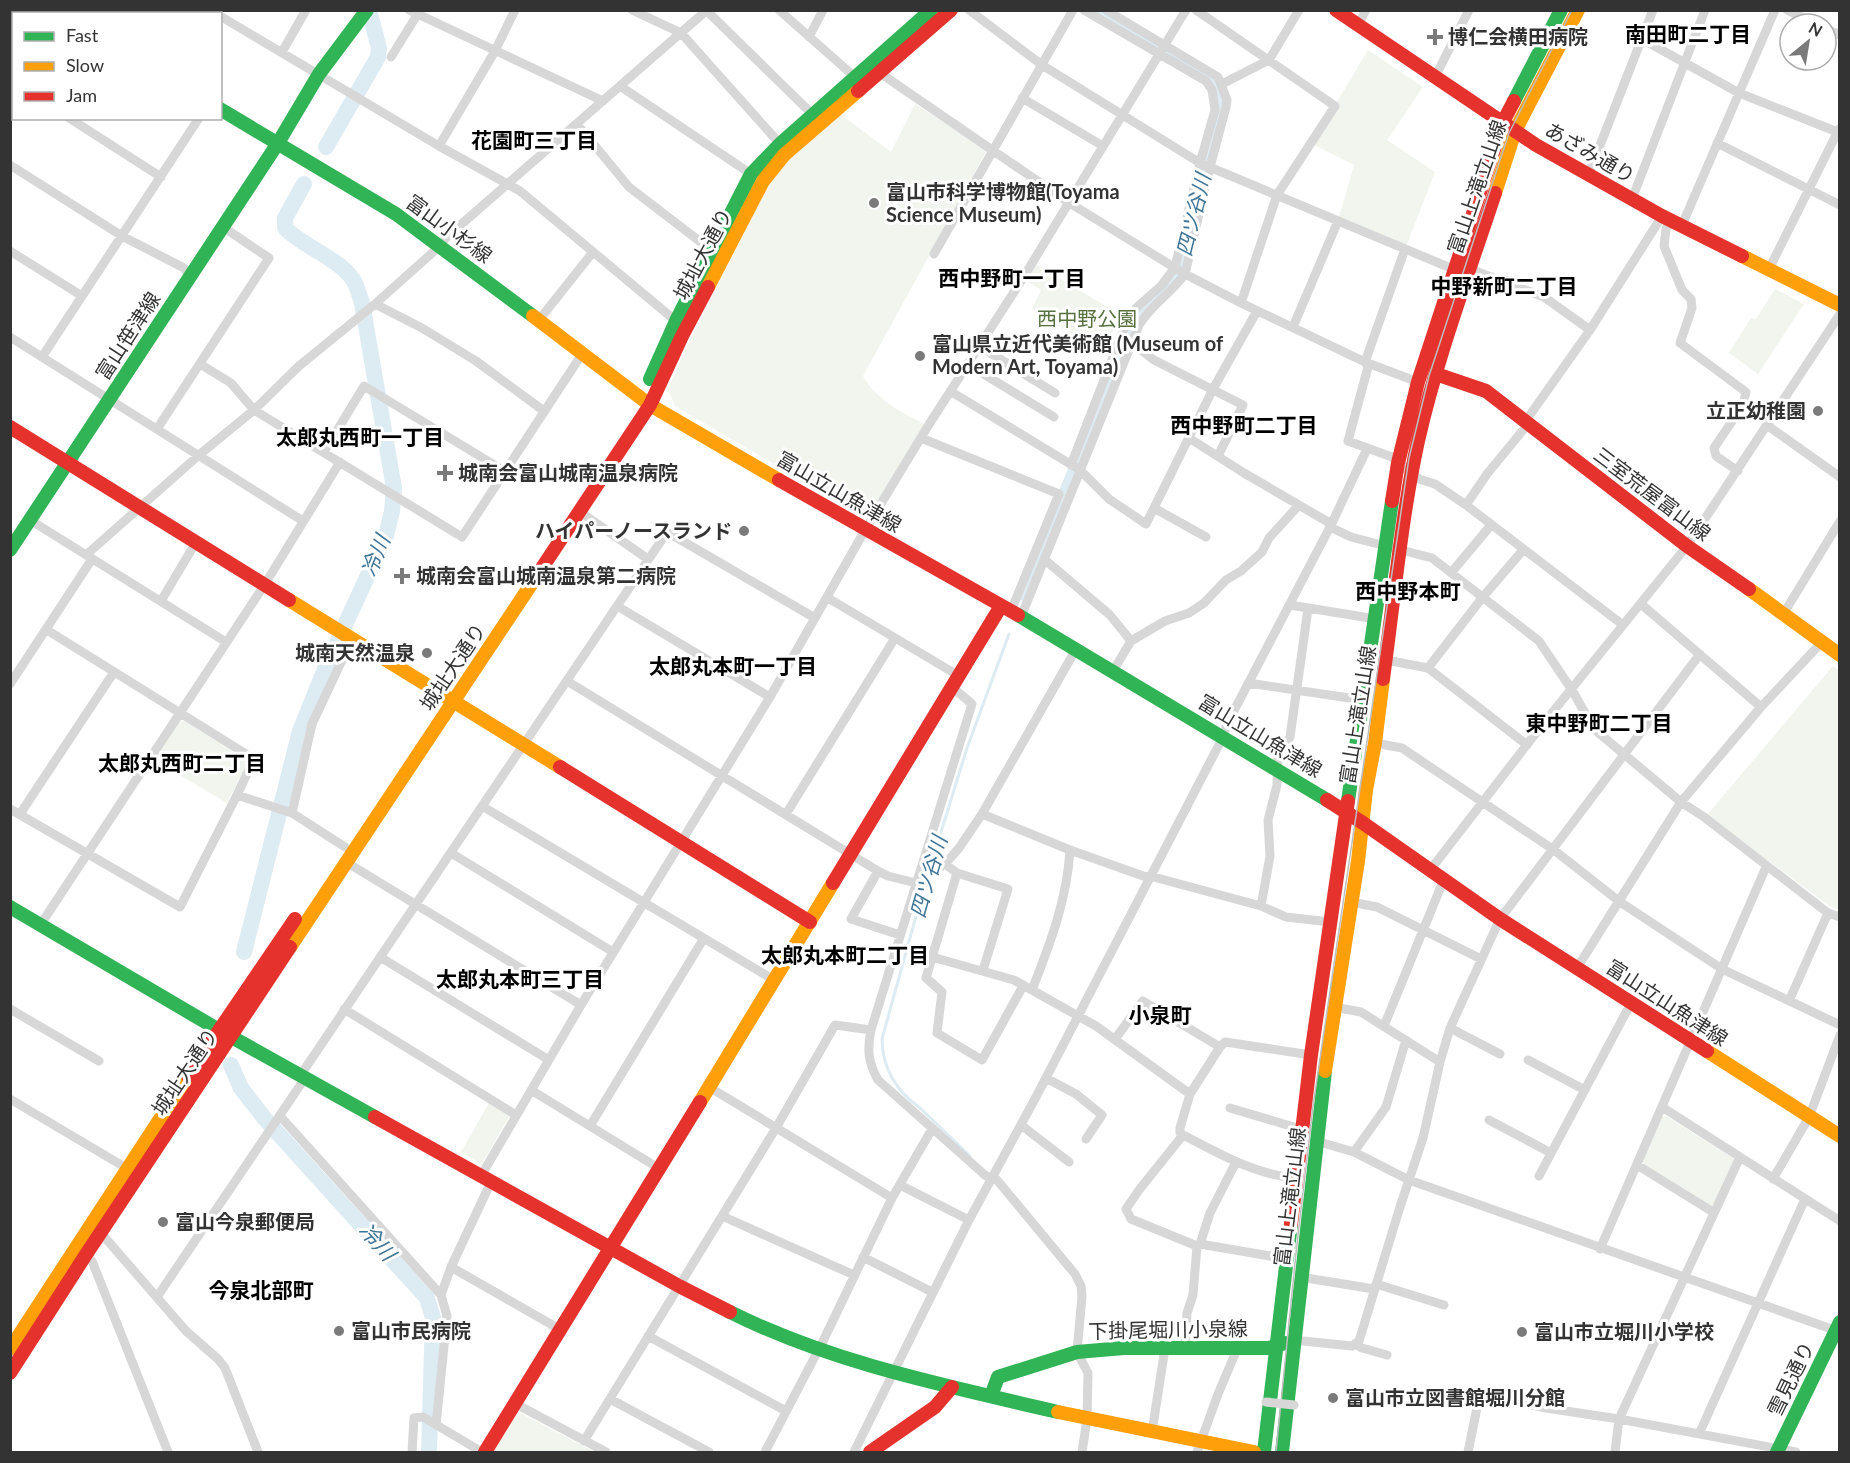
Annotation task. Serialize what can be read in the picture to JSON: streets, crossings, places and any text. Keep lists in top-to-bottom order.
{
  "streets": {
    "main road": [
      "あざみ通り",
      "富山上滝立山線",
      "富山小杉線",
      "城址大通り",
      "富山笹津線",
      "富山立山魚津線",
      "三室荒屋富山線",
      "下掛尾堀川小泉線",
      "雪見通り"
    ]
  },
  "crossings": [
    ["あざみ通り", "富山上滝立山線"],
    ["富山上滝立山線", "富山立山魚津線"],
    ["富山上滝立山線", "三室荒屋富山線"],
    ["富山上滝立山線", "下掛尾堀川小泉線"],
    ["富山小杉線", "城址大通り"],
    ["富山小杉線", "富山笹津線"],
    ["富山小杉線", "富山立山魚津線"],
    ["城址大通り", "富山立山魚津線"]
  ],
  "districts": [
    "南田町二丁目",
    "花園町三丁目",
    "西中野町一丁目",
    "中野新町二丁目",
    "西中野町二丁目",
    "太郎丸西町一丁目",
    "西中野本町",
    "太郎丸本町一丁目",
    "東中野町二丁目",
    "太郎丸西町二丁目",
    "太郎丸本町二丁目",
    "太郎丸本町三丁目",
    "小泉町",
    "今泉北部町"
  ],
  "water": ["四ツ谷川", "冷川"],
  "parks": ["西中野公園"],
  "places": {
    "health": ["博仁会横田病院", "城南会富山城南温泉病院", "城南会富山城南温泉第二病院"],
    "other": [
      "富山市科学博物館(Toyama Science Museum)",
      "富山県立近代美術館 (Museum of Modern Art, Toyama)",
      "立正幼稚園",
      "ハイパーノースランド",
      "城南天然温泉",
      "富山今泉郵便局",
      "富山市民病院",
      "富山市立堀川小学校",
      "富山市立図書館堀川分館"
    ]
  },
  "legend": ["Fast", "Slow", "Jam"],
  "north": "top right"
}
